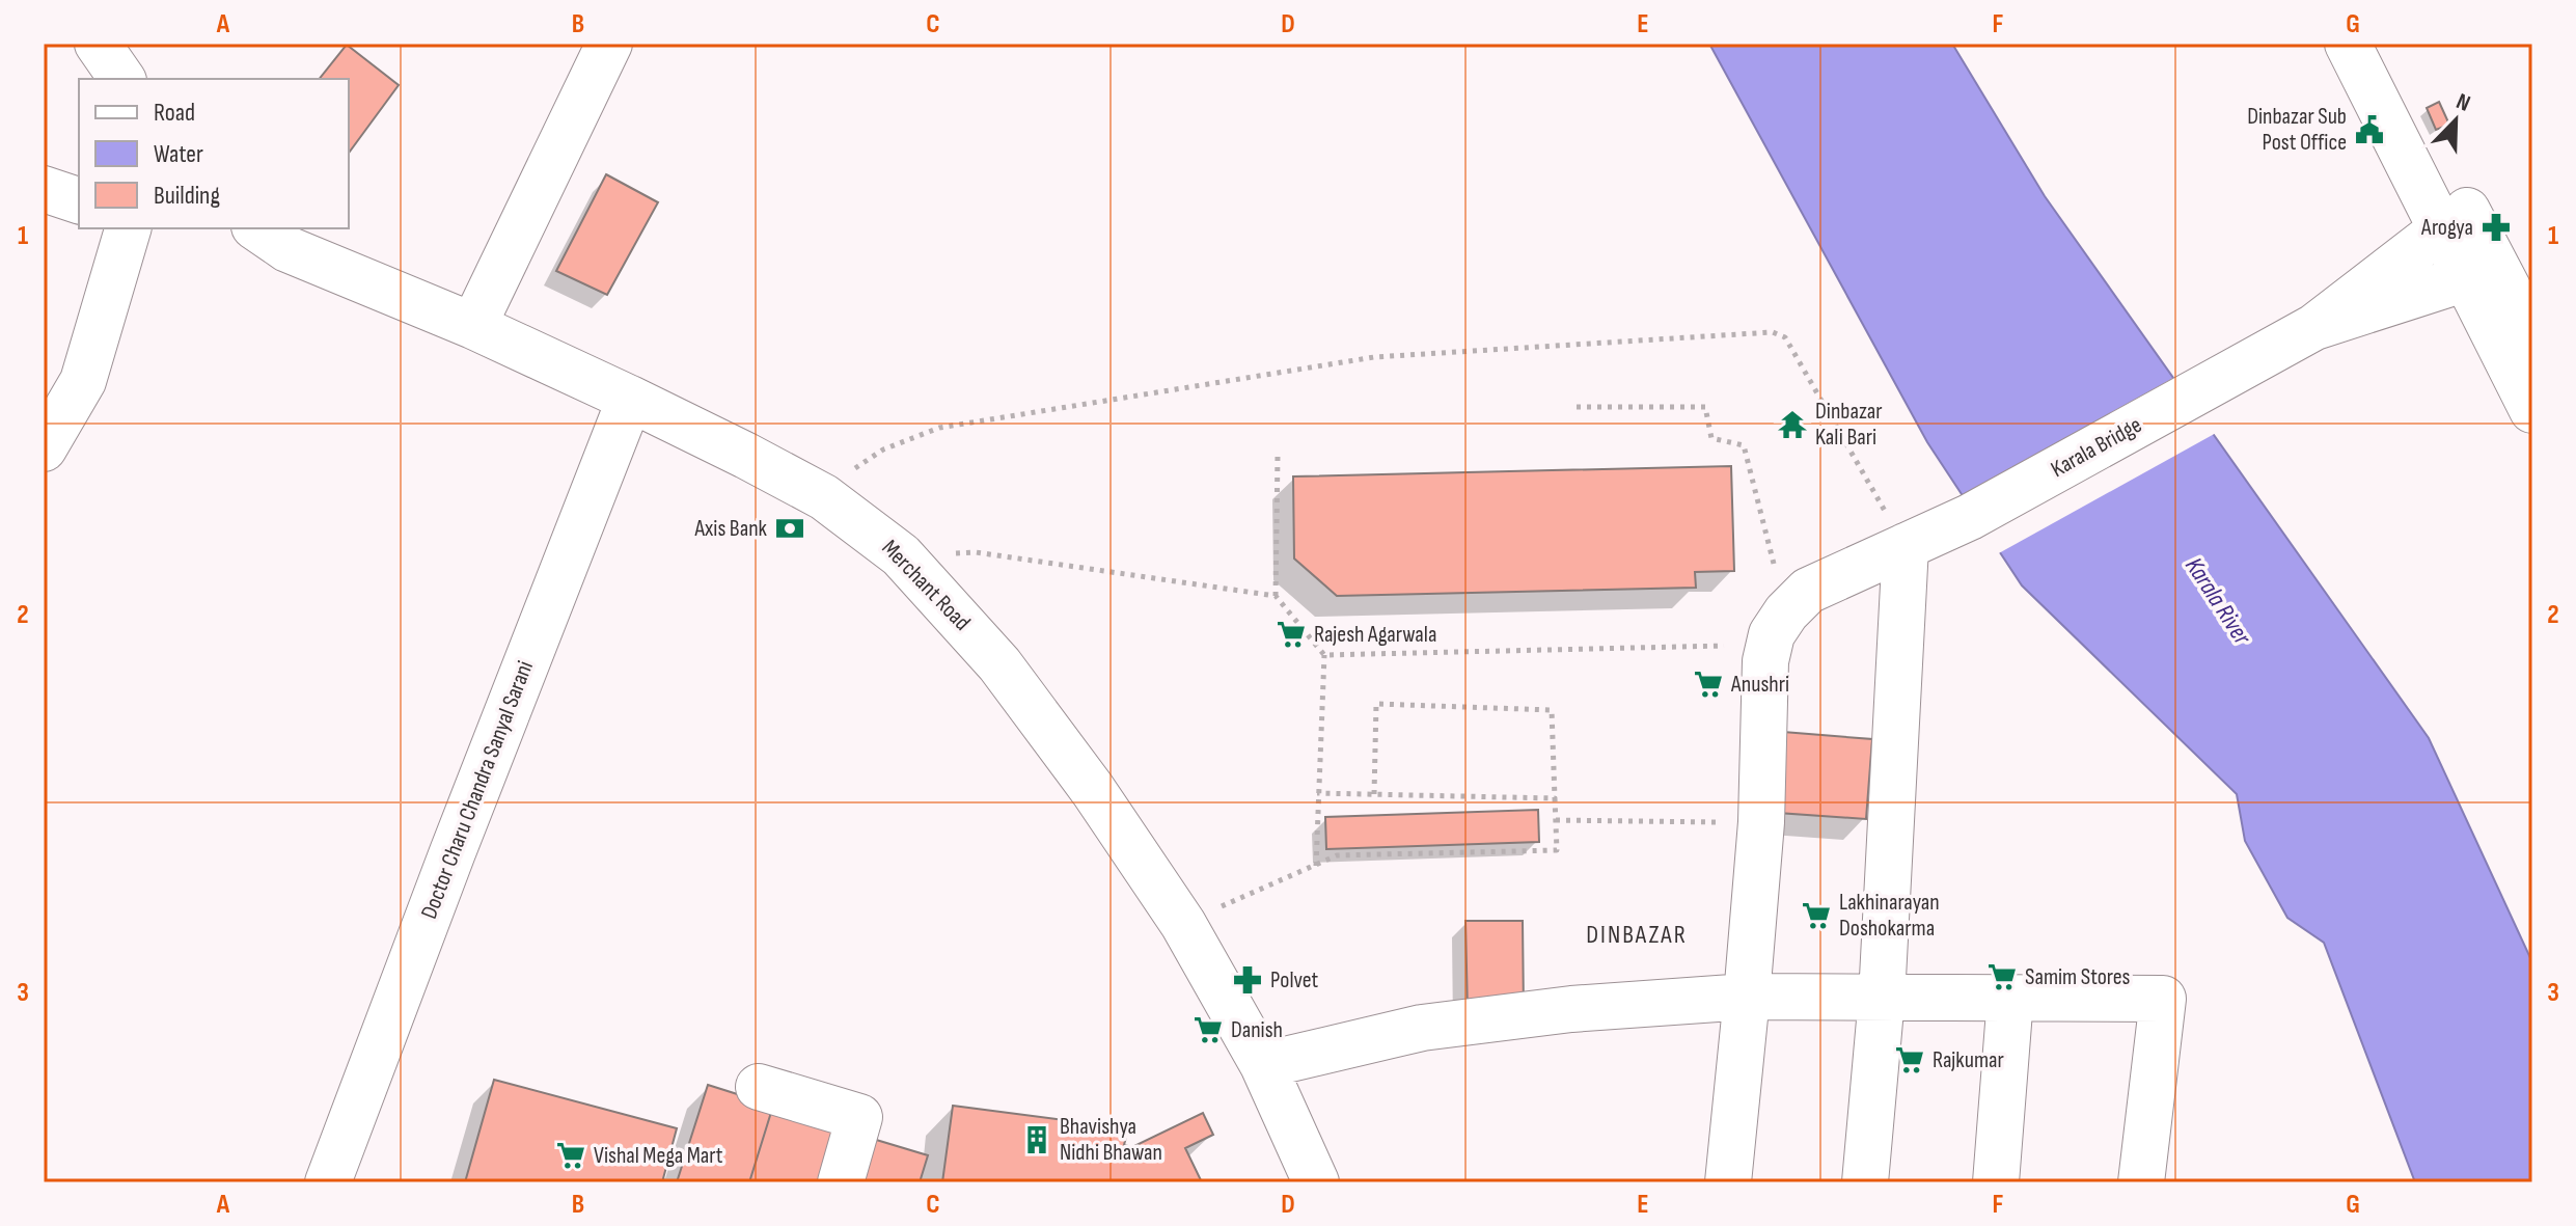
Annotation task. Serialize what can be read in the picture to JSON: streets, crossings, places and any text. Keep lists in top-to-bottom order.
{
  "streets": {
    "street": ["Karala Bridge", "Merchant Road", "Doctor Charu Chandra Sanyal Sarani"]
  },
  "crossings": [
    ["Merchant Road", "Doctor Charu Chandra Sanyal Sarani"]
  ],
  "districts": ["DINBAZAR"],
  "water": ["Karala River"],
  "places": {
    "public building": ["Dinbazar Sub Post Office"],
    "pharmacy": ["Arogya", "Polvet"],
    "temple": ["Dinbazar Kali Bari"],
    "bank": ["Axis Bank"],
    "supermarket": [
      "Rajesh Agarwala",
      "Anushri",
      "Lakhinarayan Doshokarma",
      "Samim Stores",
      "Danish",
      "Rajkumar",
      "Vishal Mega Mart"
    ],
    "building": ["Bhavishya Nidhi Bhawan"]
  },
  "legend": ["Road", "Water", "Building"],
  "north": "top right",
  "grid": {
    "columns": [
      "A",
      "B",
      "C",
      "D",
      "E",
      "F",
      "G"
    ],
    "rows": ["1", "2", "3"]
  }
}
